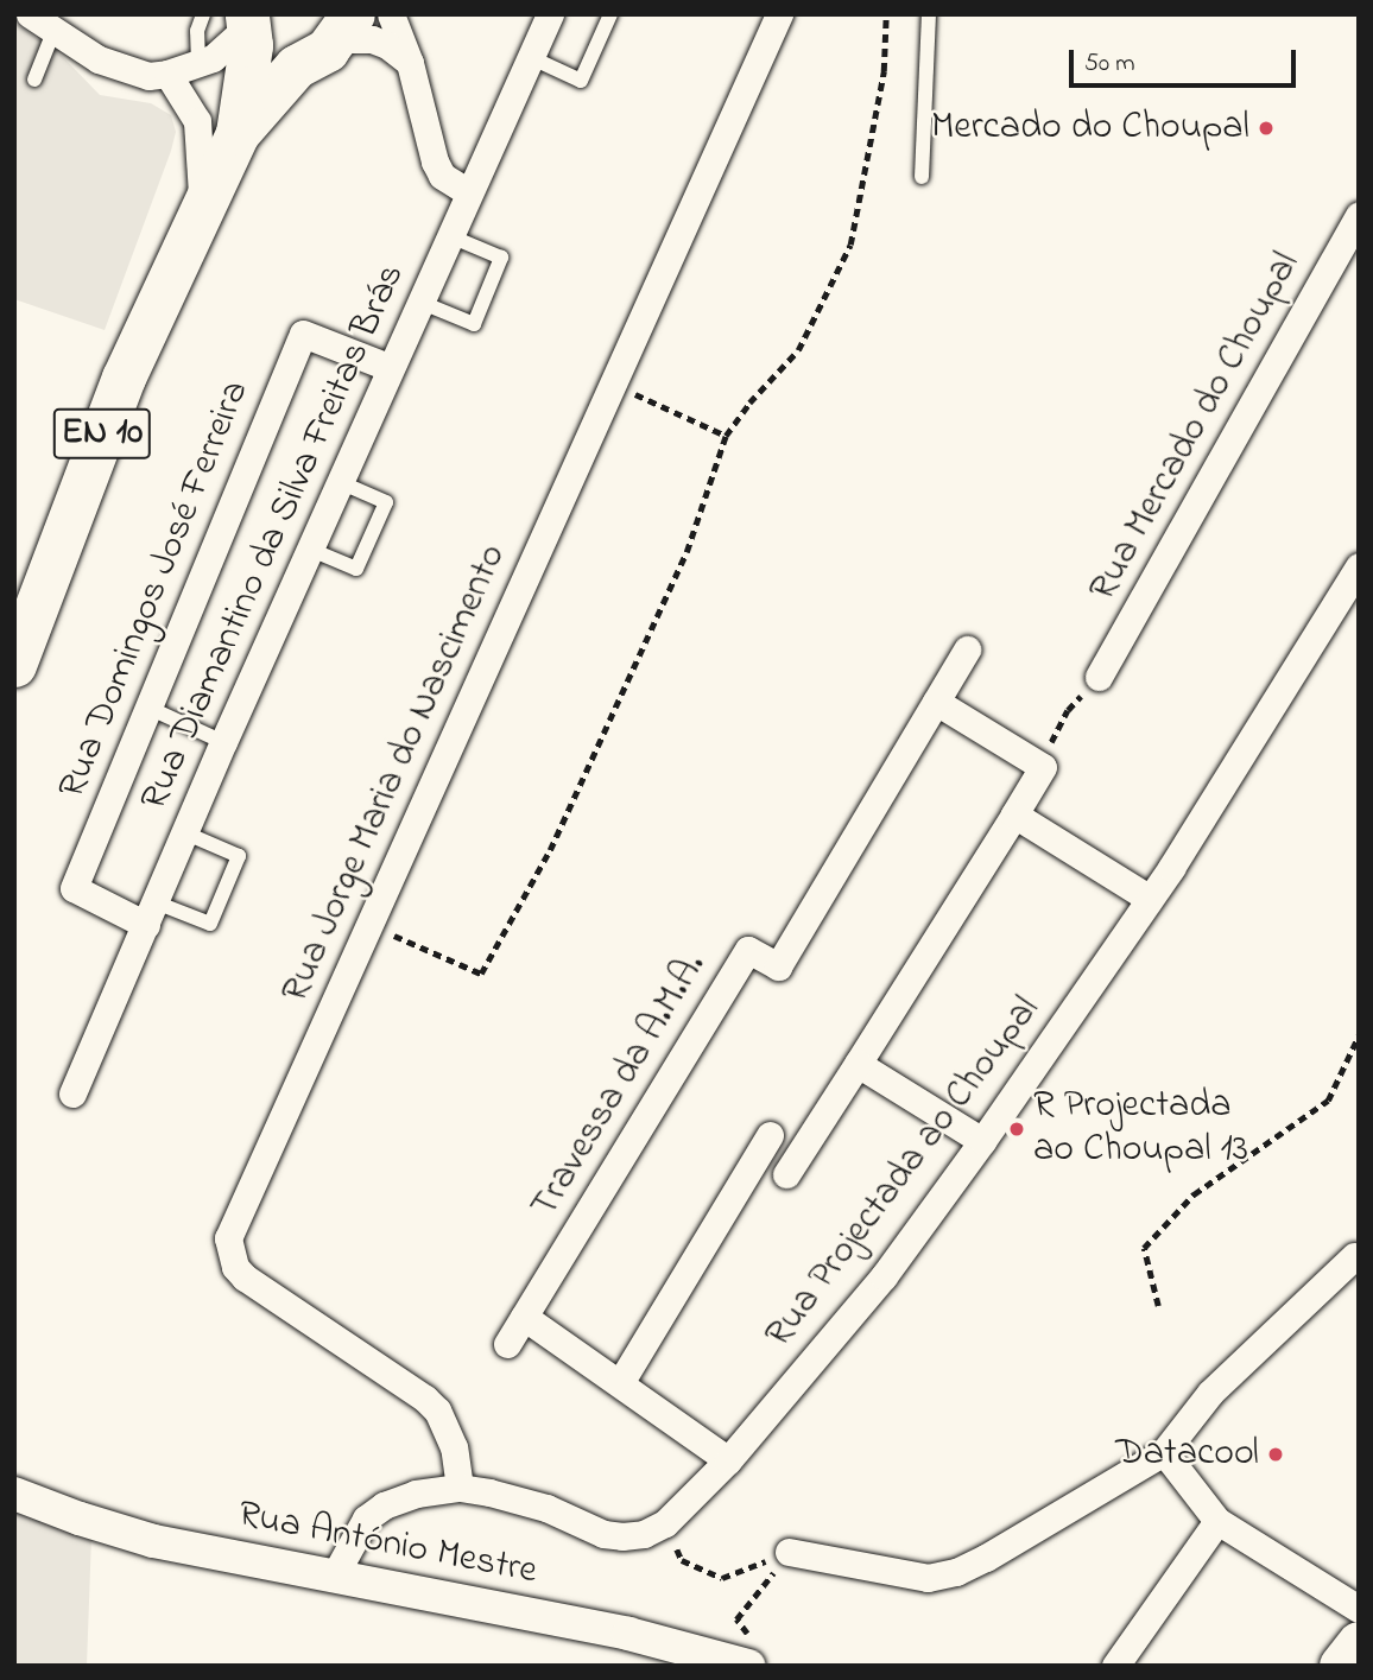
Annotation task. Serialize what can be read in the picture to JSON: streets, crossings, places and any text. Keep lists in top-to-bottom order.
{
  "streets": {
    "main road": ["EN 10"],
    "street": [
      "Rua Mercado do Choupal",
      "Rua Diamantino da Silva Freitas Brás",
      "Rua Domingos José Ferreira",
      "Rua Jorge Maria do Nascimento",
      "Travessa da A.M.A.",
      "Rua Projectada ao Choupal",
      "Rua António Mestre"
    ]
  },
  "crossings": [
    ["Rua Diamantino da Silva Freitas Brás", "Rua Domingos José Ferreira"],
    ["Rua Jorge Maria do Nascimento", "Rua Projectada ao Choupal"],
    ["Rua Projectada ao Choupal", "Rua António Mestre"]
  ],
  "places": ["Mercado do Choupal", "R Projectada ao Choupal 13", "Datacool"],
  "scale_bar": "50 m"
}
